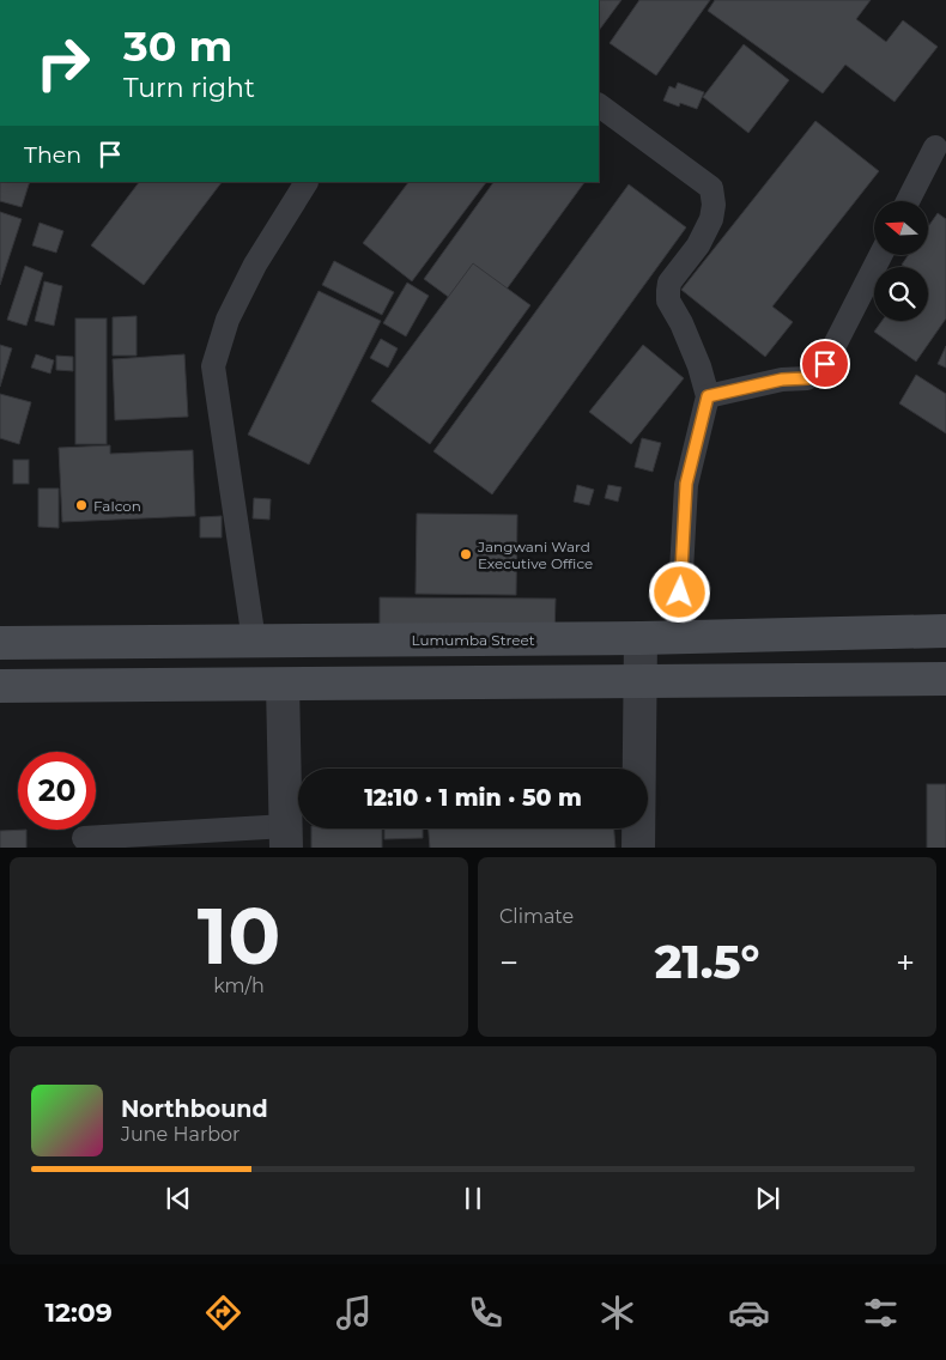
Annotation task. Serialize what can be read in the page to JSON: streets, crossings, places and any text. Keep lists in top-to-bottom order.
{
  "streets": {
    "main road": ["Lumumba Street"]
  },
  "places": ["Falcon", "Jangwani Ward Executive Office"],
  "north": "left",
  "page": {
    "turn": ["30 m", "Turn right"],
    "then": "Then",
    "limit": "20",
    "trip": "12:10 · 1 min · 50 m",
    "tile": [
      ["10", "km/h"],
      "Climate"
    ],
    "heat": ["−", "21.5°", "+"],
    "song": ["Northbound", "June Harbor"],
    "tabs": "12:09"
  }
}
